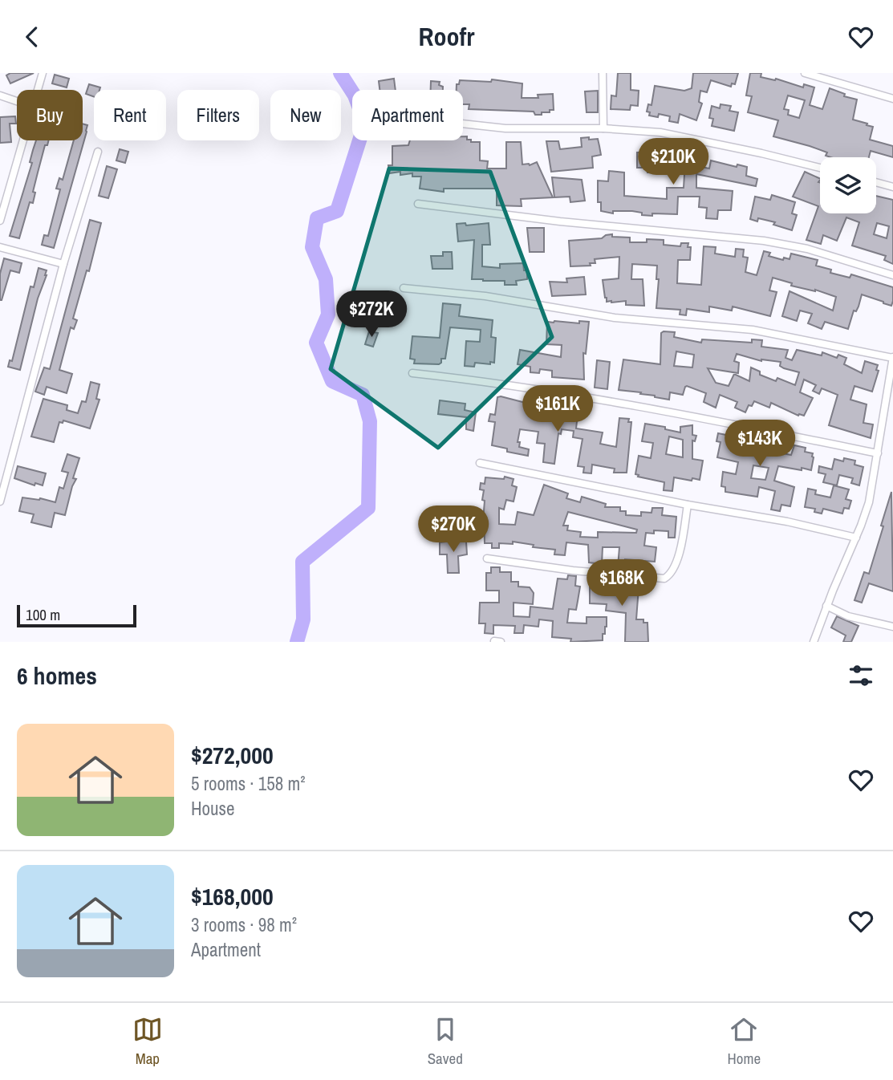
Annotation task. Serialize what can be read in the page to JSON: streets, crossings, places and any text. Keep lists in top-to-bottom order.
{
  "scale_bar": "100 m",
  "page": {
    "header": "Roofr",
    "chip": [
      "Buy",
      "Rent",
      "Filters",
      "New",
      "Apartment"
    ],
    "price": [
      "$210K",
      "$272K",
      "$161K",
      "$143K",
      "$270K",
      "$168K"
    ],
    "scale": "100 m",
    "heading": "6 homes",
    "list": [
      {
        "name": "$272,000",
        "note": "5 rooms · 158 m² · House"
      },
      {
        "name": "$168,000",
        "note": "3 rooms · 98 m² · Apartment"
      }
    ],
    "tabs": ["Map", "Saved", "Home"]
  }
}
